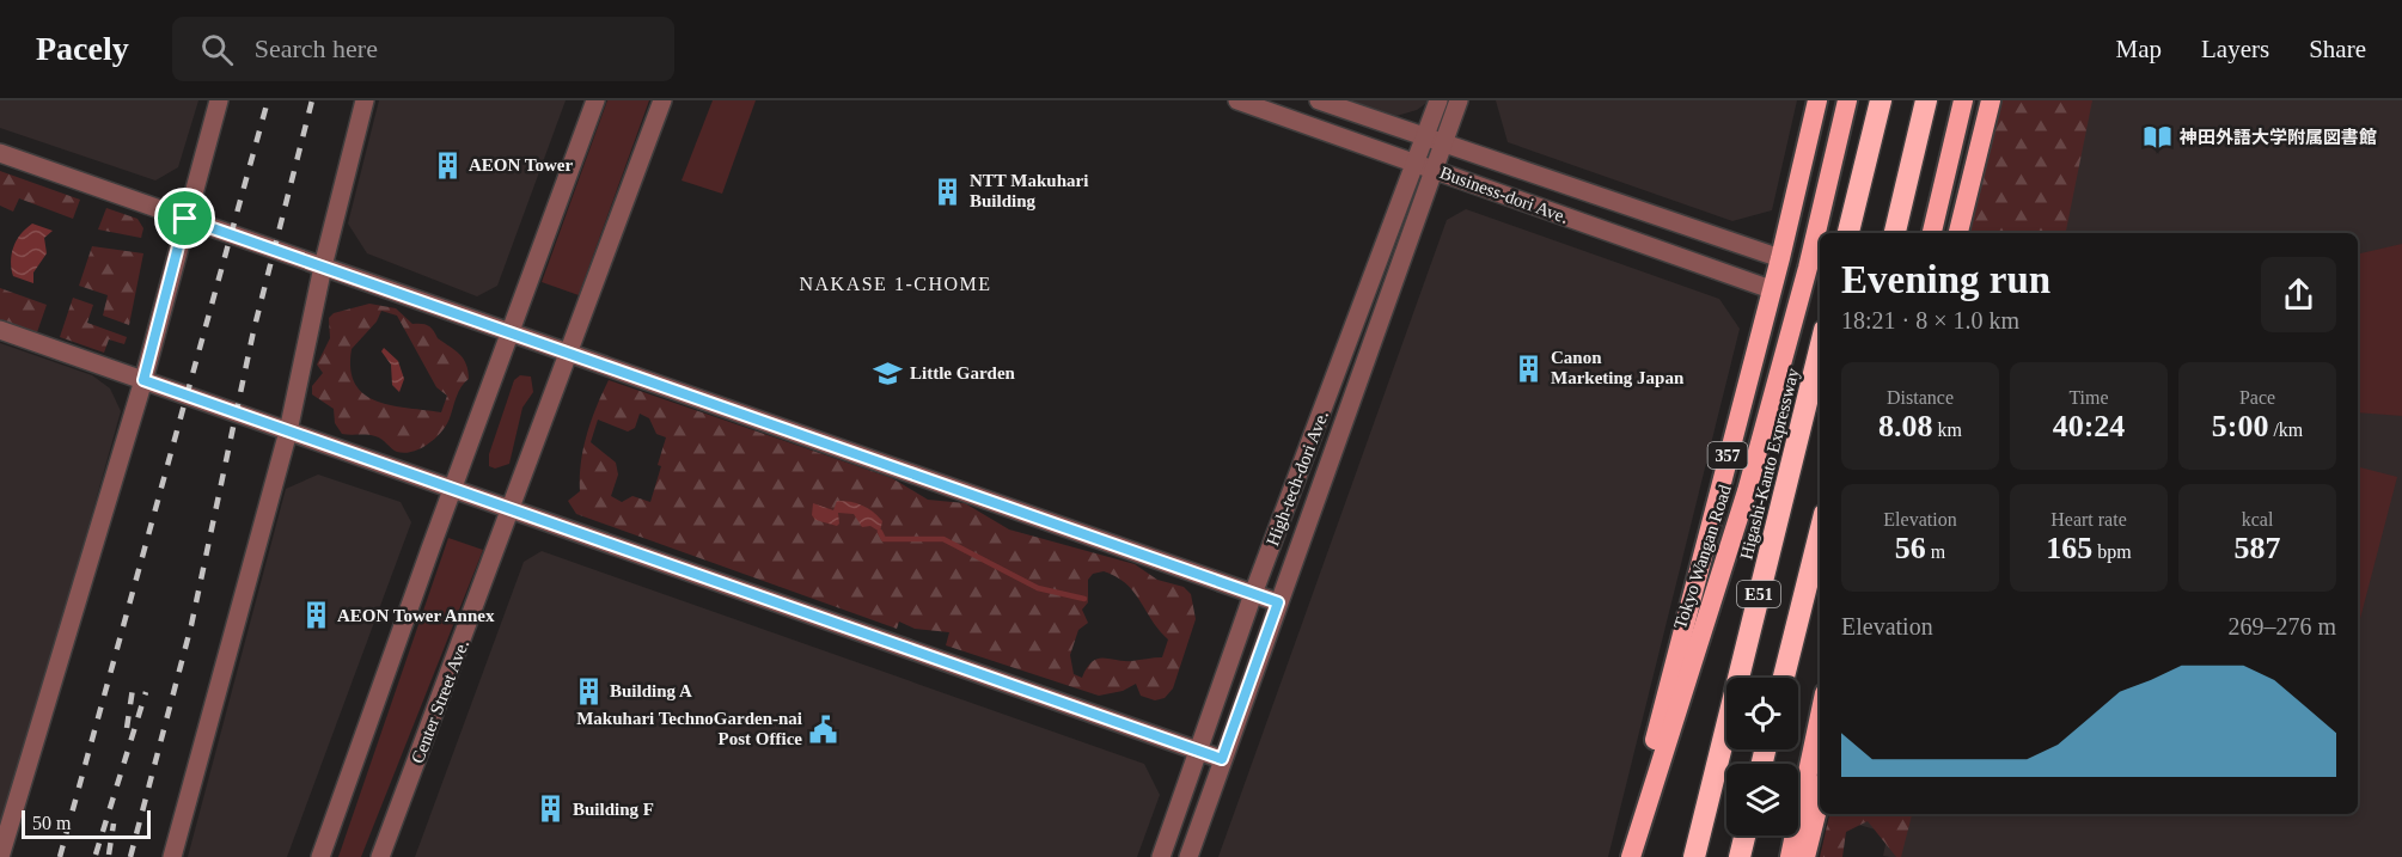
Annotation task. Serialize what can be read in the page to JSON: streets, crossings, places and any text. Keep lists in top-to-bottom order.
{
  "streets": {
    "highway": [
      "357",
      "Higashi-Kanto Expressway",
      "Tokyo Wangan Road",
      "E51"
    ],
    "street": ["Business-dori Ave.", "High-tech-dori Ave.", "Center Street Ave."]
  },
  "crossings": [
    ["Business-dori Ave.", "357"],
    ["Business-dori Ave.", "High-tech-dori Ave."],
    ["357", "Tokyo Wangan Road"]
  ],
  "districts": ["NAKASE 1-CHOME"],
  "places": {
    "library": ["神田外語大学附属図書館"],
    "building": [
      "AEON Tower",
      "NTT Makuhari Building",
      "Canon Marketing Japan",
      "AEON Tower Annex",
      "Building A",
      "Building F"
    ],
    "school or university": ["Little Garden"],
    "public building": ["Makuhari TechnoGarden-nai Post Office"]
  },
  "scale_bar": "50 m",
  "page": {
    "header": "Pacely",
    "search": "Search here",
    "nav": ["Map", "Layers", "Share"],
    "heading": ["Evening run", "18:21 · 8 × 1.0 km"],
    "stats": [
      ["Distance", "8.08 km"],
      ["Time", "40:24"],
      ["Pace", "5:00 /km"],
      ["Elevation", "56 m"],
      ["Heart rate", "165 bpm"],
      ["kcal", "587"]
    ],
    "chart": ["Elevation", "269–276 m"],
    "scale": "50 m"
  }
}
